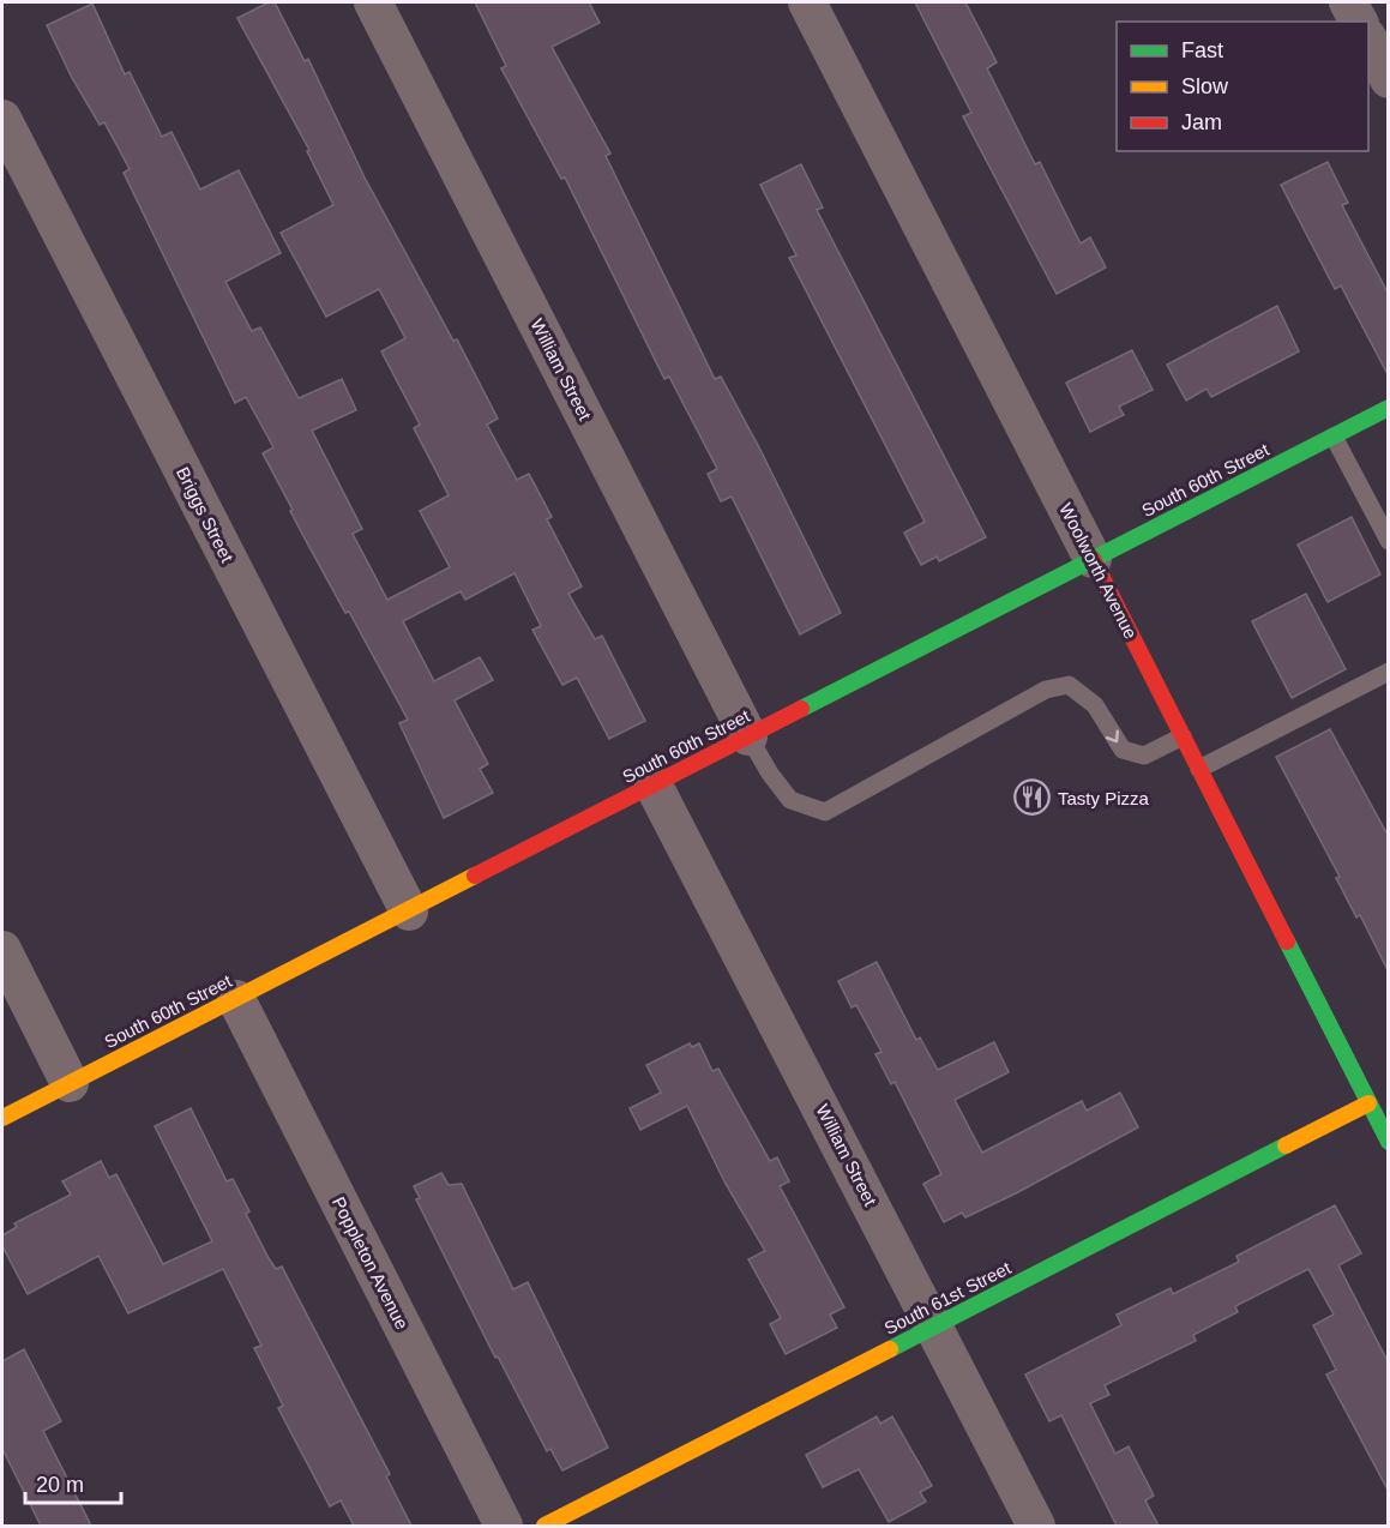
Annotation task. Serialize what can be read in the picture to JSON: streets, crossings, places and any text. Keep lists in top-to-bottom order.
{
  "streets": {
    "street": [
      "William Street",
      "South 60th Street",
      "Briggs Street",
      "Woolworth Avenue",
      "Poppleton Avenue",
      "South 61st Street"
    ]
  },
  "crossings": [
    ["William Street", "South 60th Street"],
    ["William Street", "South 61st Street"],
    ["South 60th Street", "Briggs Street"],
    ["South 60th Street", "Woolworth Avenue"],
    ["South 60th Street", "Poppleton Avenue"],
    ["Woolworth Avenue", "South 61st Street"]
  ],
  "places": {
    "restaurant": ["Tasty Pizza"]
  },
  "legend": ["Fast", "Slow", "Jam"],
  "scale_bar": "20 m"
}
